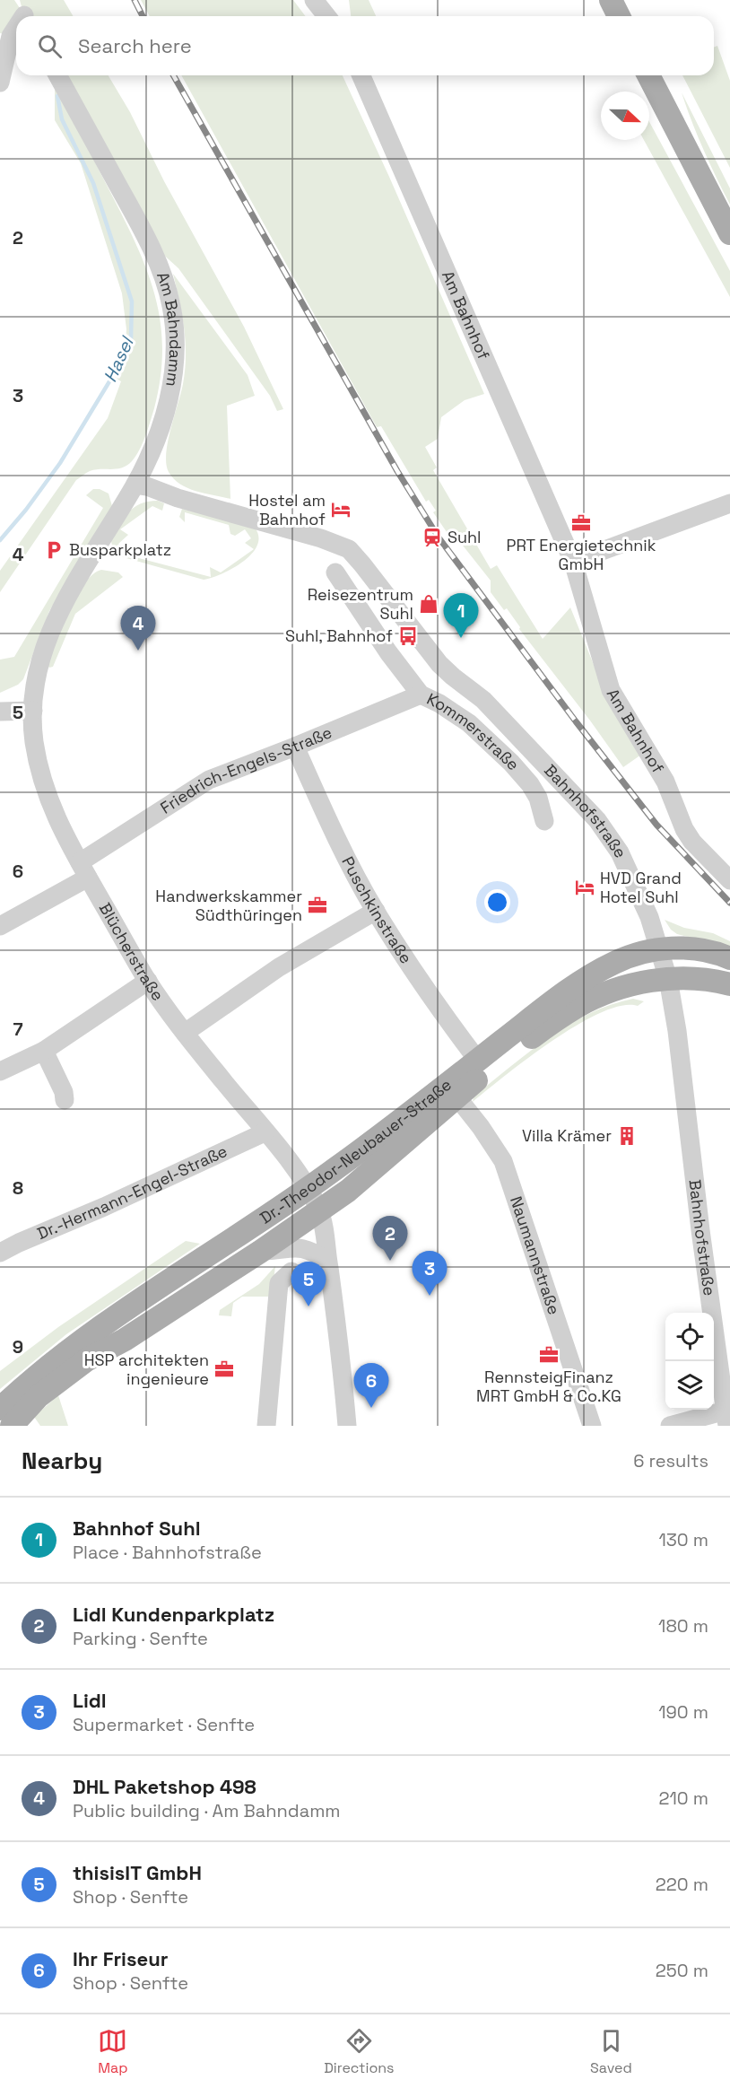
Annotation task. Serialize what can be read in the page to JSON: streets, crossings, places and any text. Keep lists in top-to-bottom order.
{
  "streets": {
    "main road": ["Dr.-Theodor-Neubauer-Straße"],
    "street": [
      "Am Bahnhof",
      "Am Bahndamm",
      "Kommerstraße",
      "Friedrich-Engels-Straße",
      "Bahnhofstraße",
      "Puschkinstraße",
      "Blücherstraße",
      "Dr.-Hermann-Engel-Straße",
      "Naumannstraße"
    ]
  },
  "crossings": [
    ["Am Bahndamm", "Bahnhofstraße"],
    ["Am Bahndamm", "Blücherstraße"],
    ["Kommerstraße", "Friedrich-Engels-Straße"],
    ["Friedrich-Engels-Straße", "Puschkinstraße"],
    ["Friedrich-Engels-Straße", "Blücherstraße"],
    ["Bahnhofstraße", "Dr.-Theodor-Neubauer-Straße"],
    ["Puschkinstraße", "Dr.-Theodor-Neubauer-Straße"],
    ["Blücherstraße", "Dr.-Theodor-Neubauer-Straße"],
    ["Blücherstraße", "Dr.-Hermann-Engel-Straße"],
    ["Dr.-Theodor-Neubauer-Straße", "Naumannstraße"]
  ],
  "water": ["Hasel"],
  "places": {
    "hotel": ["Hostel am Bahnhof", "HVD Grand Hotel Suhl"],
    "office": [
      "PRT Energietechnik GmbH",
      "Handwerkskammer Südthüringen",
      "RennsteigFinanz MRT GmbH & Co.KG",
      "HSP architekten ingenieure"
    ],
    "station": ["Suhl"],
    "parking": ["Busparkplatz"],
    "shop": ["Reisezentrum Suhl"],
    "bus stop": ["Suhl, Bahnhof"],
    "building": ["Villa Krämer"]
  },
  "north": "right",
  "page": {
    "search": "Search here",
    "pins": [
      "1",
      "4",
      "2",
      "3",
      "5",
      "6"
    ],
    "heading": ["Nearby", "6 results"],
    "list": [
      {
        "mark": "1",
        "name": "Bahnhof Suhl",
        "note": "Place · Bahnhofstraße",
        "value": "130 m"
      },
      {
        "mark": "2",
        "name": "Lidl Kundenparkplatz",
        "note": "Parking · Senfte",
        "value": "180 m"
      },
      {
        "mark": "3",
        "name": "Lidl",
        "note": "Supermarket · Senfte",
        "value": "190 m"
      },
      {
        "mark": "4",
        "name": "DHL Paketshop 498",
        "note": "Public building · Am Bahndamm",
        "value": "210 m"
      },
      {
        "mark": "5",
        "name": "thisisIT GmbH",
        "note": "Shop · Senfte",
        "value": "220 m"
      },
      {
        "mark": "6",
        "name": "Ihr Friseur",
        "note": "Shop · Senfte",
        "value": "250 m"
      }
    ],
    "nav": ["Map", "Directions", "Saved"]
  },
  "grid": {
    "rows": [
      "2",
      "3",
      "4",
      "5",
      "6",
      "7",
      "8",
      "9"
    ]
  }
}
